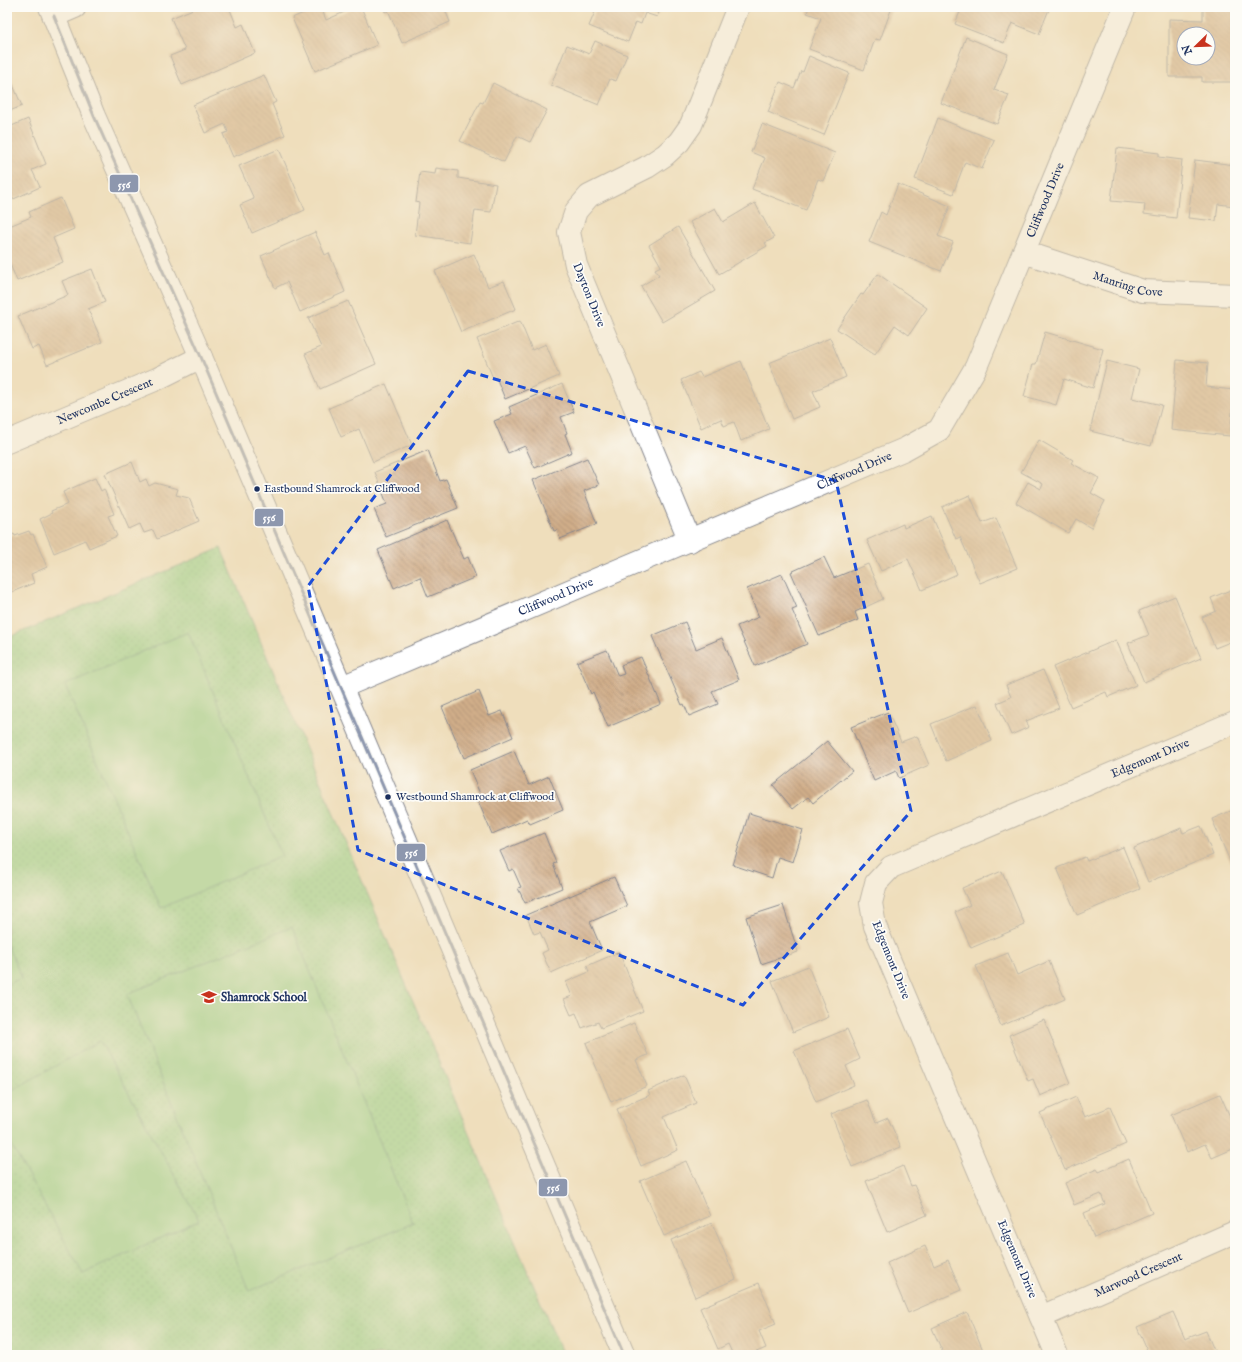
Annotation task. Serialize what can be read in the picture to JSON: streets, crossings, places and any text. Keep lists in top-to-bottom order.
{
  "streets": {
    "street": [
      "Cliffwood Drive",
      "Manring Cove",
      "Dayton Drive",
      "Newcombe Crescent",
      "Edgemont Drive",
      "Marwood Crescent"
    ]
  },
  "crossings": [
    ["Cliffwood Drive", "Manring Cove"],
    ["Cliffwood Drive", "Dayton Drive"],
    ["Edgemont Drive", "Marwood Crescent"]
  ],
  "places": {
    "other": ["Eastbound Shamrock at Cliffwood", "Westbound Shamrock at Cliffwood"],
    "school or university": ["Shamrock School"]
  },
  "lines": ["transit line 556"],
  "north": "bottom left"
}
